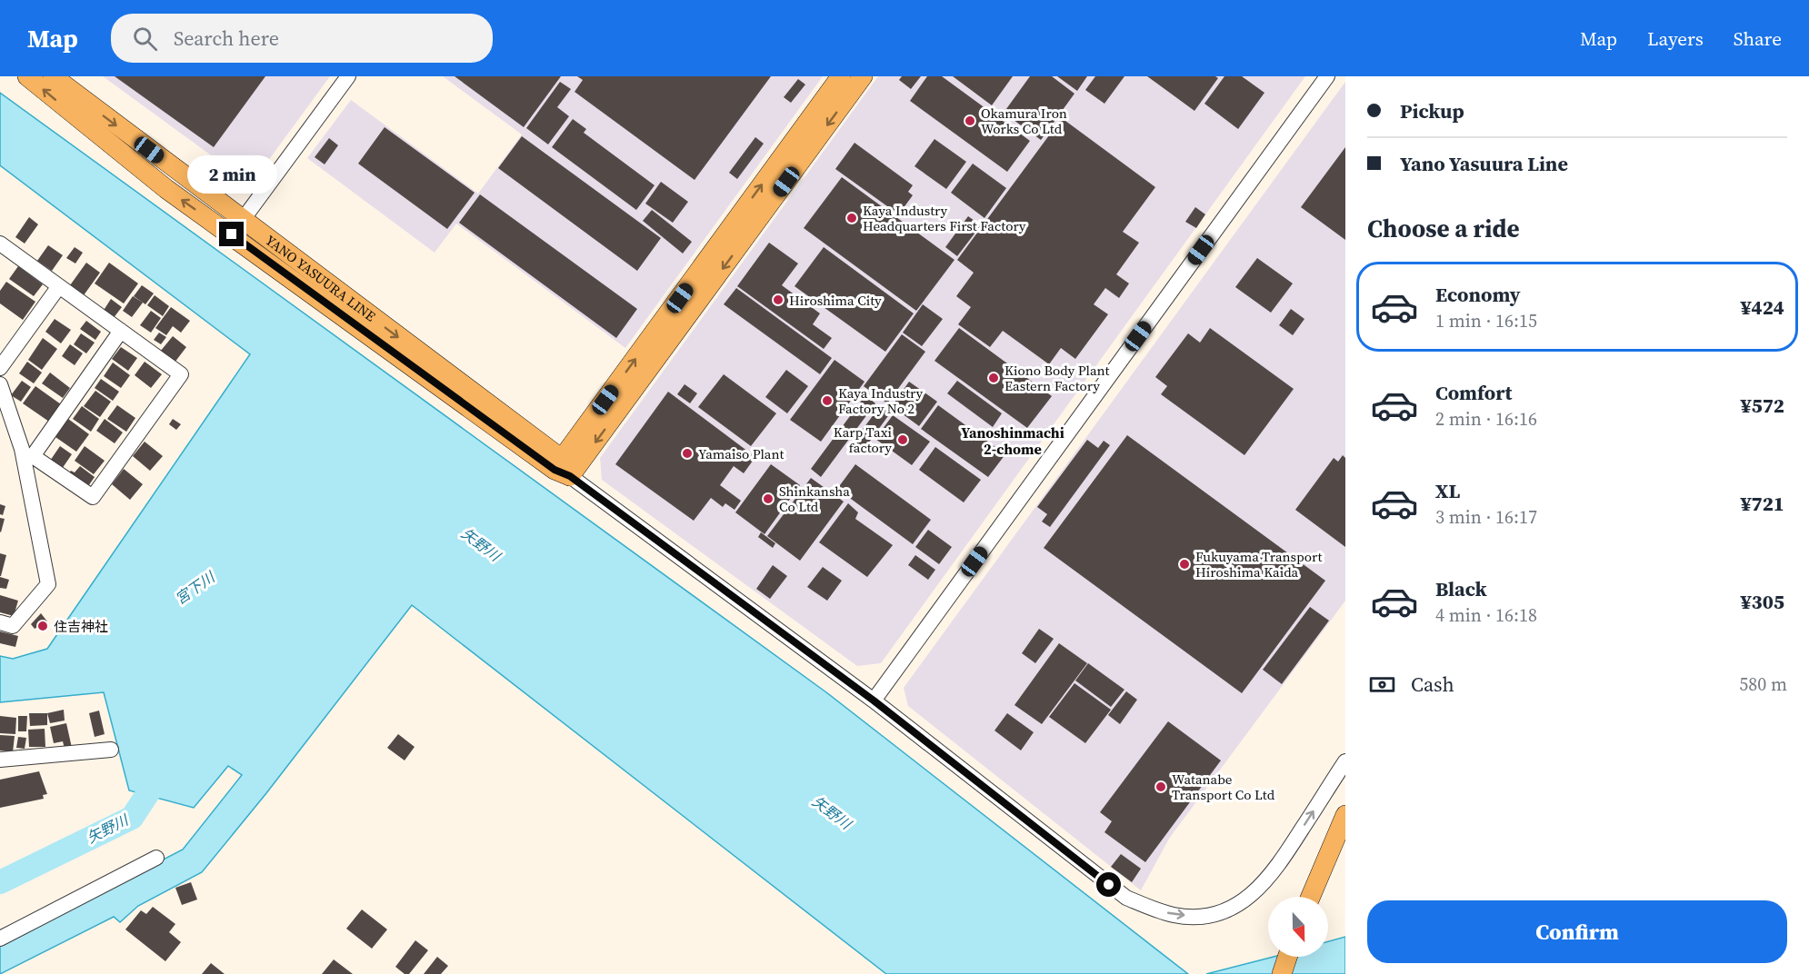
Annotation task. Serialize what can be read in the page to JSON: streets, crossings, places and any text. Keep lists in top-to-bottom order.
{
  "streets": {
    "main road": ["YANO YASUURA LINE"]
  },
  "districts": ["Yanoshinmachi 2-chome"],
  "water": ["矢野川", "宮下川"],
  "places": [
    "Okamura Iron Works Co Ltd",
    "Kaya Industry Headquarters First Factory",
    "Hiroshima City",
    "Kiono Body Plant Eastern Factory",
    "Kaya Industry Factory No 2",
    "Karp Taxi factory",
    "Yamaiso Plant",
    "Shinkansha Co Ltd",
    "Fukuyama Transport Hiroshima Kaida",
    "住吉神社",
    "Watanabe Transport Co Ltd"
  ],
  "north": "bottom",
  "page": {
    "header": "Map",
    "search": "Search here",
    "nav": ["Map", "Layers", "Share"],
    "banner": ["Pickup", "Yano Yasuura Line"],
    "bubble": "2 min",
    "heading": "Choose a ride",
    "list": [
      {
        "name": "Economy",
        "note": "1 min · 16:15",
        "value": "¥424"
      },
      {
        "name": "Comfort",
        "note": "2 min · 16:16",
        "value": "¥572"
      },
      {
        "name": "XL",
        "note": "3 min · 16:17",
        "value": "¥721"
      },
      {
        "name": "Black",
        "note": "4 min · 16:18",
        "value": "¥305"
      }
    ],
    "pay": ["Cash", "580 m"],
    "buttons": "Confirm"
  }
}
